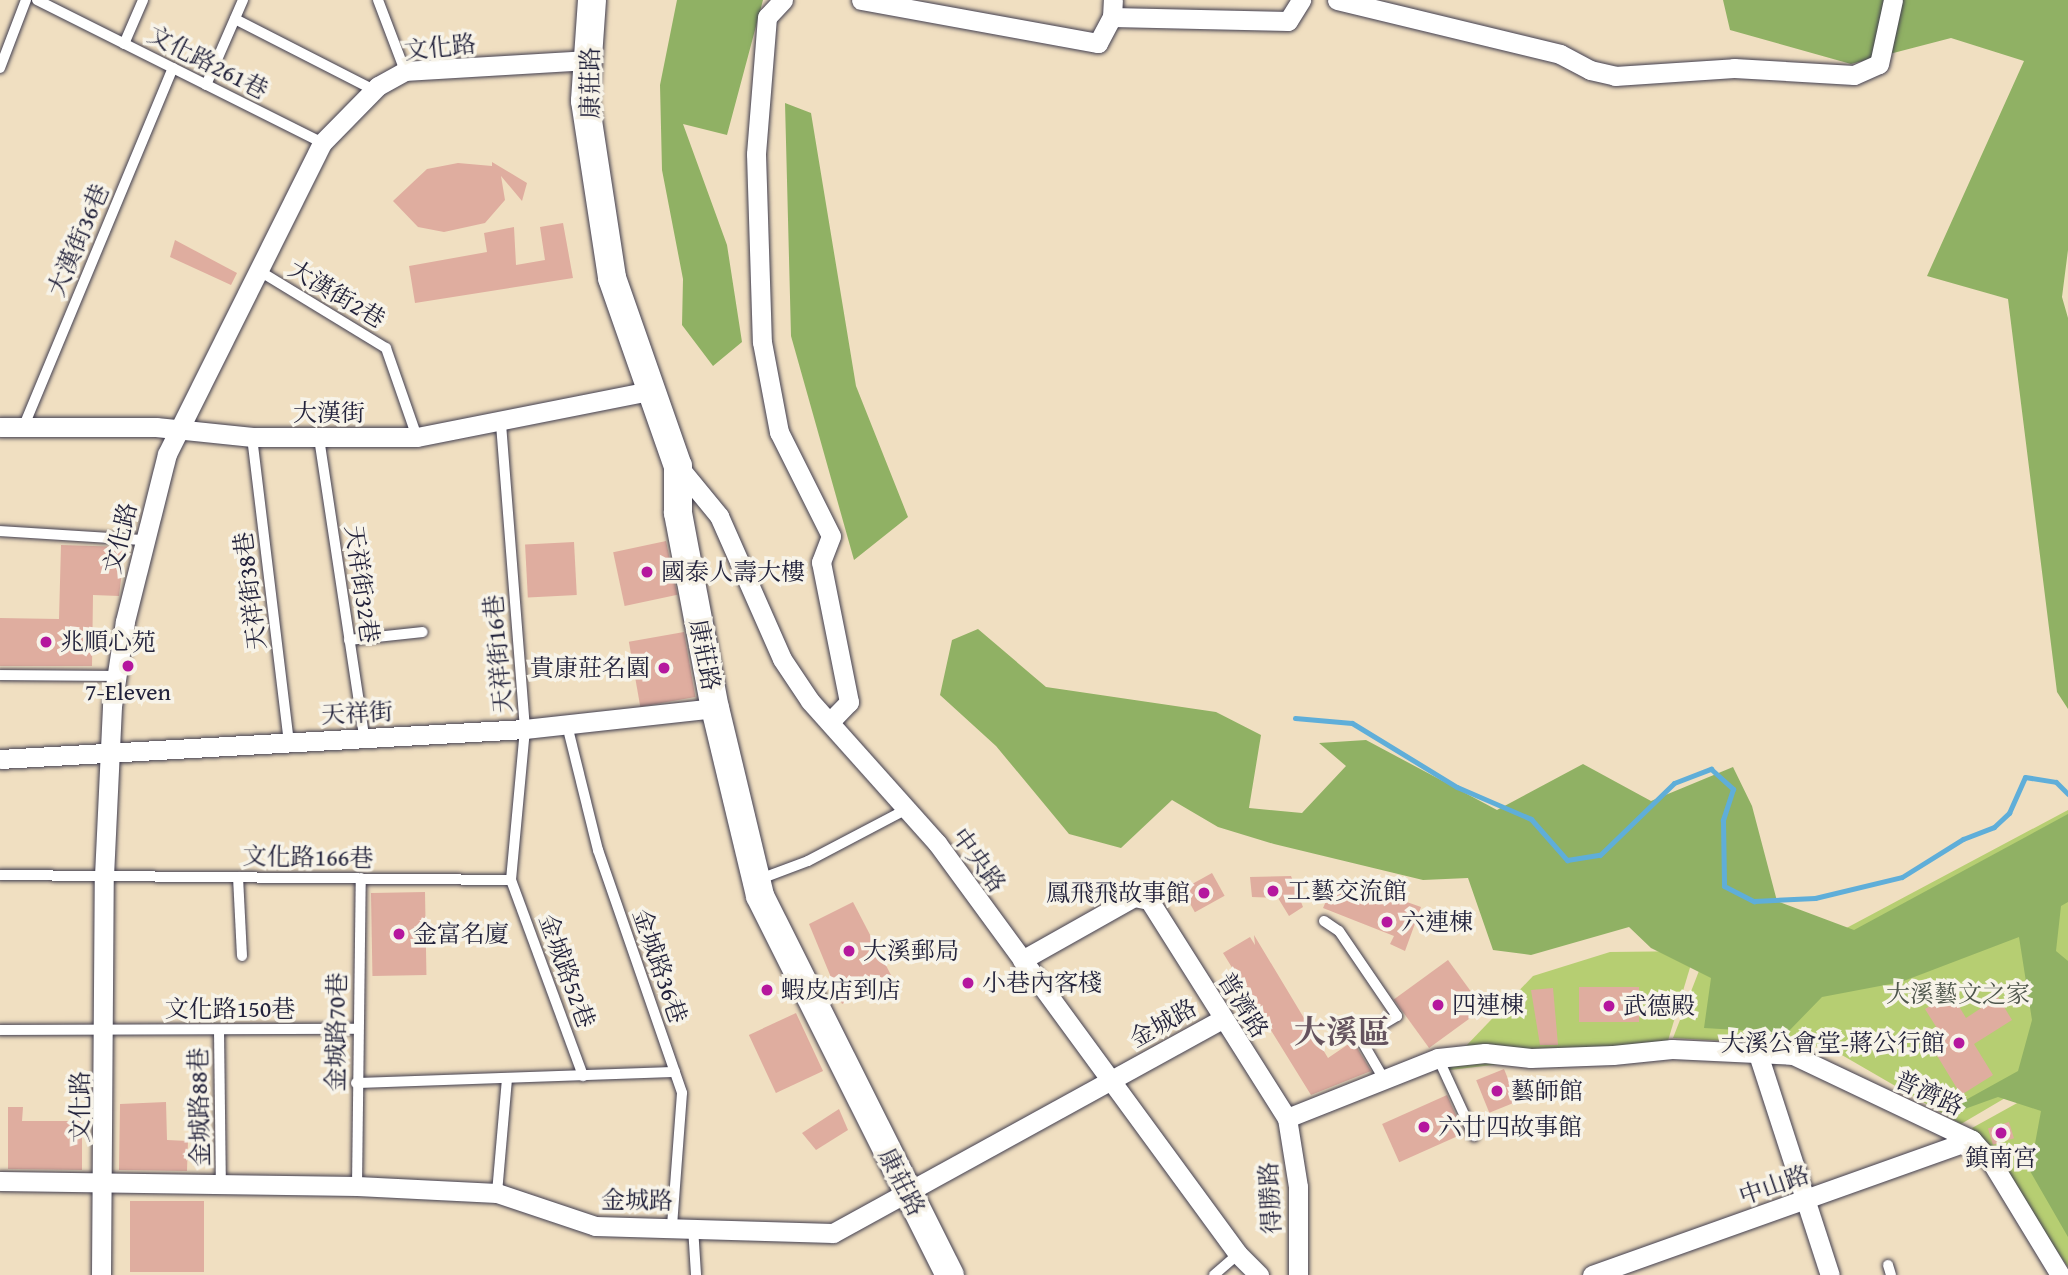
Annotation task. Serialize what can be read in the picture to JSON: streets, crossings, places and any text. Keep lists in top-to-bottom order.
{
  "streets": {
    "street": [
      "文化路",
      "康莊路",
      "大漢街",
      "天祥街",
      "中央路",
      "普濟路",
      "金城路",
      "中山路",
      "得勝路"
    ],
    "lane": [
      "文化路261巷",
      "大漢街36巷",
      "大漢街2巷",
      "天祥街32巷",
      "天祥街38巷",
      "天祥街16巷",
      "文化路166巷",
      "金城路36巷",
      "金城路52巷",
      "文化路150巷",
      "金城路70巷",
      "金城路88巷"
    ]
  },
  "crossings": [
    ["文化路", "文化路261巷"],
    ["文化路", "康莊路"],
    ["文化路", "大漢街2巷"],
    ["文化路", "大漢街"],
    ["文化路", "天祥街"],
    ["文化路", "文化路166巷"],
    ["文化路", "文化路150巷"],
    ["文化路", "金城路"],
    ["文化路261巷", "大漢街36巷"],
    ["康莊路", "大漢街"],
    ["康莊路", "天祥街"],
    ["康莊路", "中央路"],
    ["康莊路", "金城路"],
    ["大漢街36巷", "大漢街"],
    ["大漢街2巷", "大漢街"],
    ["大漢街", "天祥街32巷"],
    ["大漢街", "天祥街38巷"],
    ["大漢街", "天祥街16巷"],
    ["天祥街32巷", "天祥街"],
    ["天祥街38巷", "天祥街"],
    ["天祥街16巷", "天祥街"],
    ["天祥街16巷", "文化路166巷"],
    ["天祥街16巷", "金城路52巷"],
    ["天祥街", "金城路36巷"],
    ["文化路166巷", "金城路52巷"],
    ["文化路166巷", "金城路70巷"],
    ["中央路", "普濟路"],
    ["中央路", "金城路"],
    ["金城路36巷", "金城路"],
    ["普濟路", "金城路"],
    ["普濟路", "中山路"],
    ["普濟路", "得勝路"],
    ["文化路150巷", "金城路70巷"],
    ["文化路150巷", "金城路88巷"],
    ["金城路", "金城路70巷"],
    ["金城路", "金城路88巷"]
  ],
  "districts": ["大溪區"],
  "parks": ["大溪藝文之家"],
  "places": [
    "國泰人壽大樓",
    "兆順心苑",
    "7-Eleven",
    "貴康莊名園",
    "工藝交流館",
    "鳳飛飛故事館",
    "六連棟",
    "金富名廈",
    "大溪郵局",
    "小巷內客棧",
    "蝦皮店到店",
    "四連棟",
    "武德殿",
    "大溪公會堂-蔣公行館",
    "藝師館",
    "六廿四故事館",
    "鎮南宮"
  ]
}
